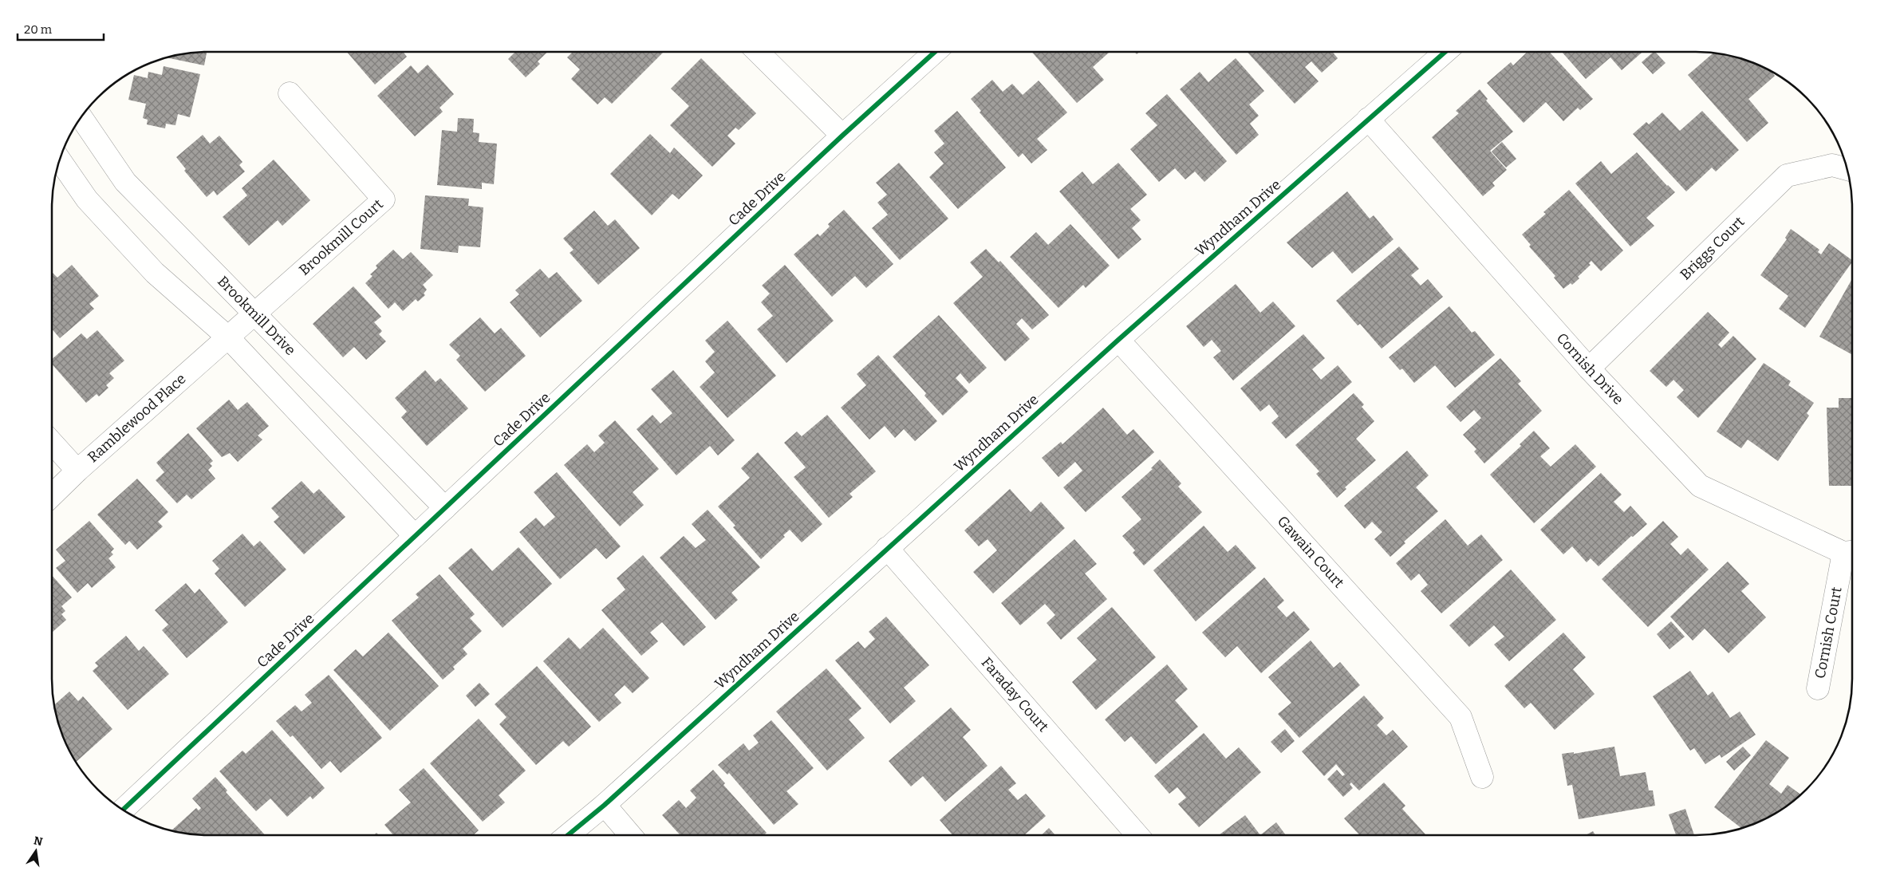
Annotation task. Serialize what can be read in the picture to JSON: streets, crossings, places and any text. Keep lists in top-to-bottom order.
{
  "streets": {
    "street": [
      "Cade Drive",
      "Wyndham Drive",
      "Brookmill Court",
      "Briggs Court",
      "Brookmill Drive",
      "Cornish Drive",
      "Ramblewood Place",
      "Gawain Court",
      "Cornish Court",
      "Faraday Court"
    ]
  },
  "crossings": [
    ["Cade Drive", "Brookmill Drive"],
    ["Wyndham Drive", "Cornish Drive"],
    ["Wyndham Drive", "Gawain Court"],
    ["Wyndham Drive", "Faraday Court"],
    ["Brookmill Court", "Brookmill Drive"],
    ["Brookmill Court", "Ramblewood Place"],
    ["Briggs Court", "Cornish Drive"],
    ["Cornish Drive", "Cornish Court"]
  ],
  "scale_bar": "20 m",
  "north": "top"
}
